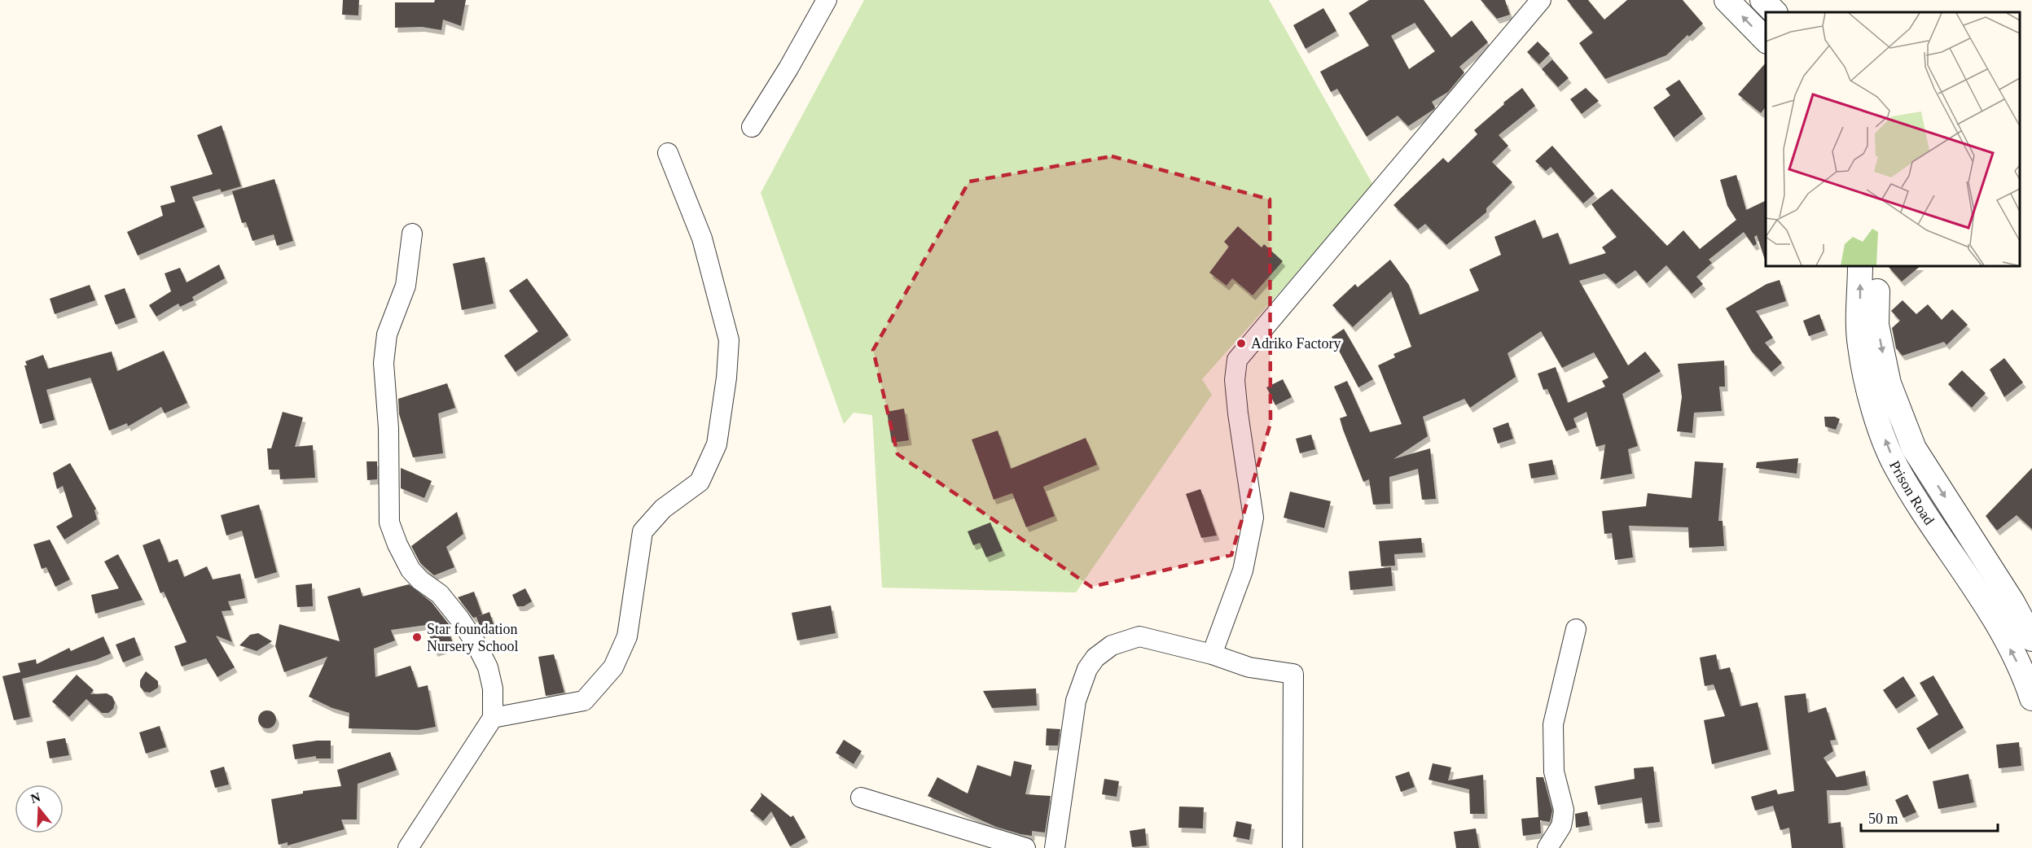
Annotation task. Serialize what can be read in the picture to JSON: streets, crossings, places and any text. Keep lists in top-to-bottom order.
{
  "streets": {
    "street": ["Prison Road"]
  },
  "places": ["Adriko Factory", "Star foundation Nursery School"],
  "scale_bar": "50 m",
  "north": "top"
}
